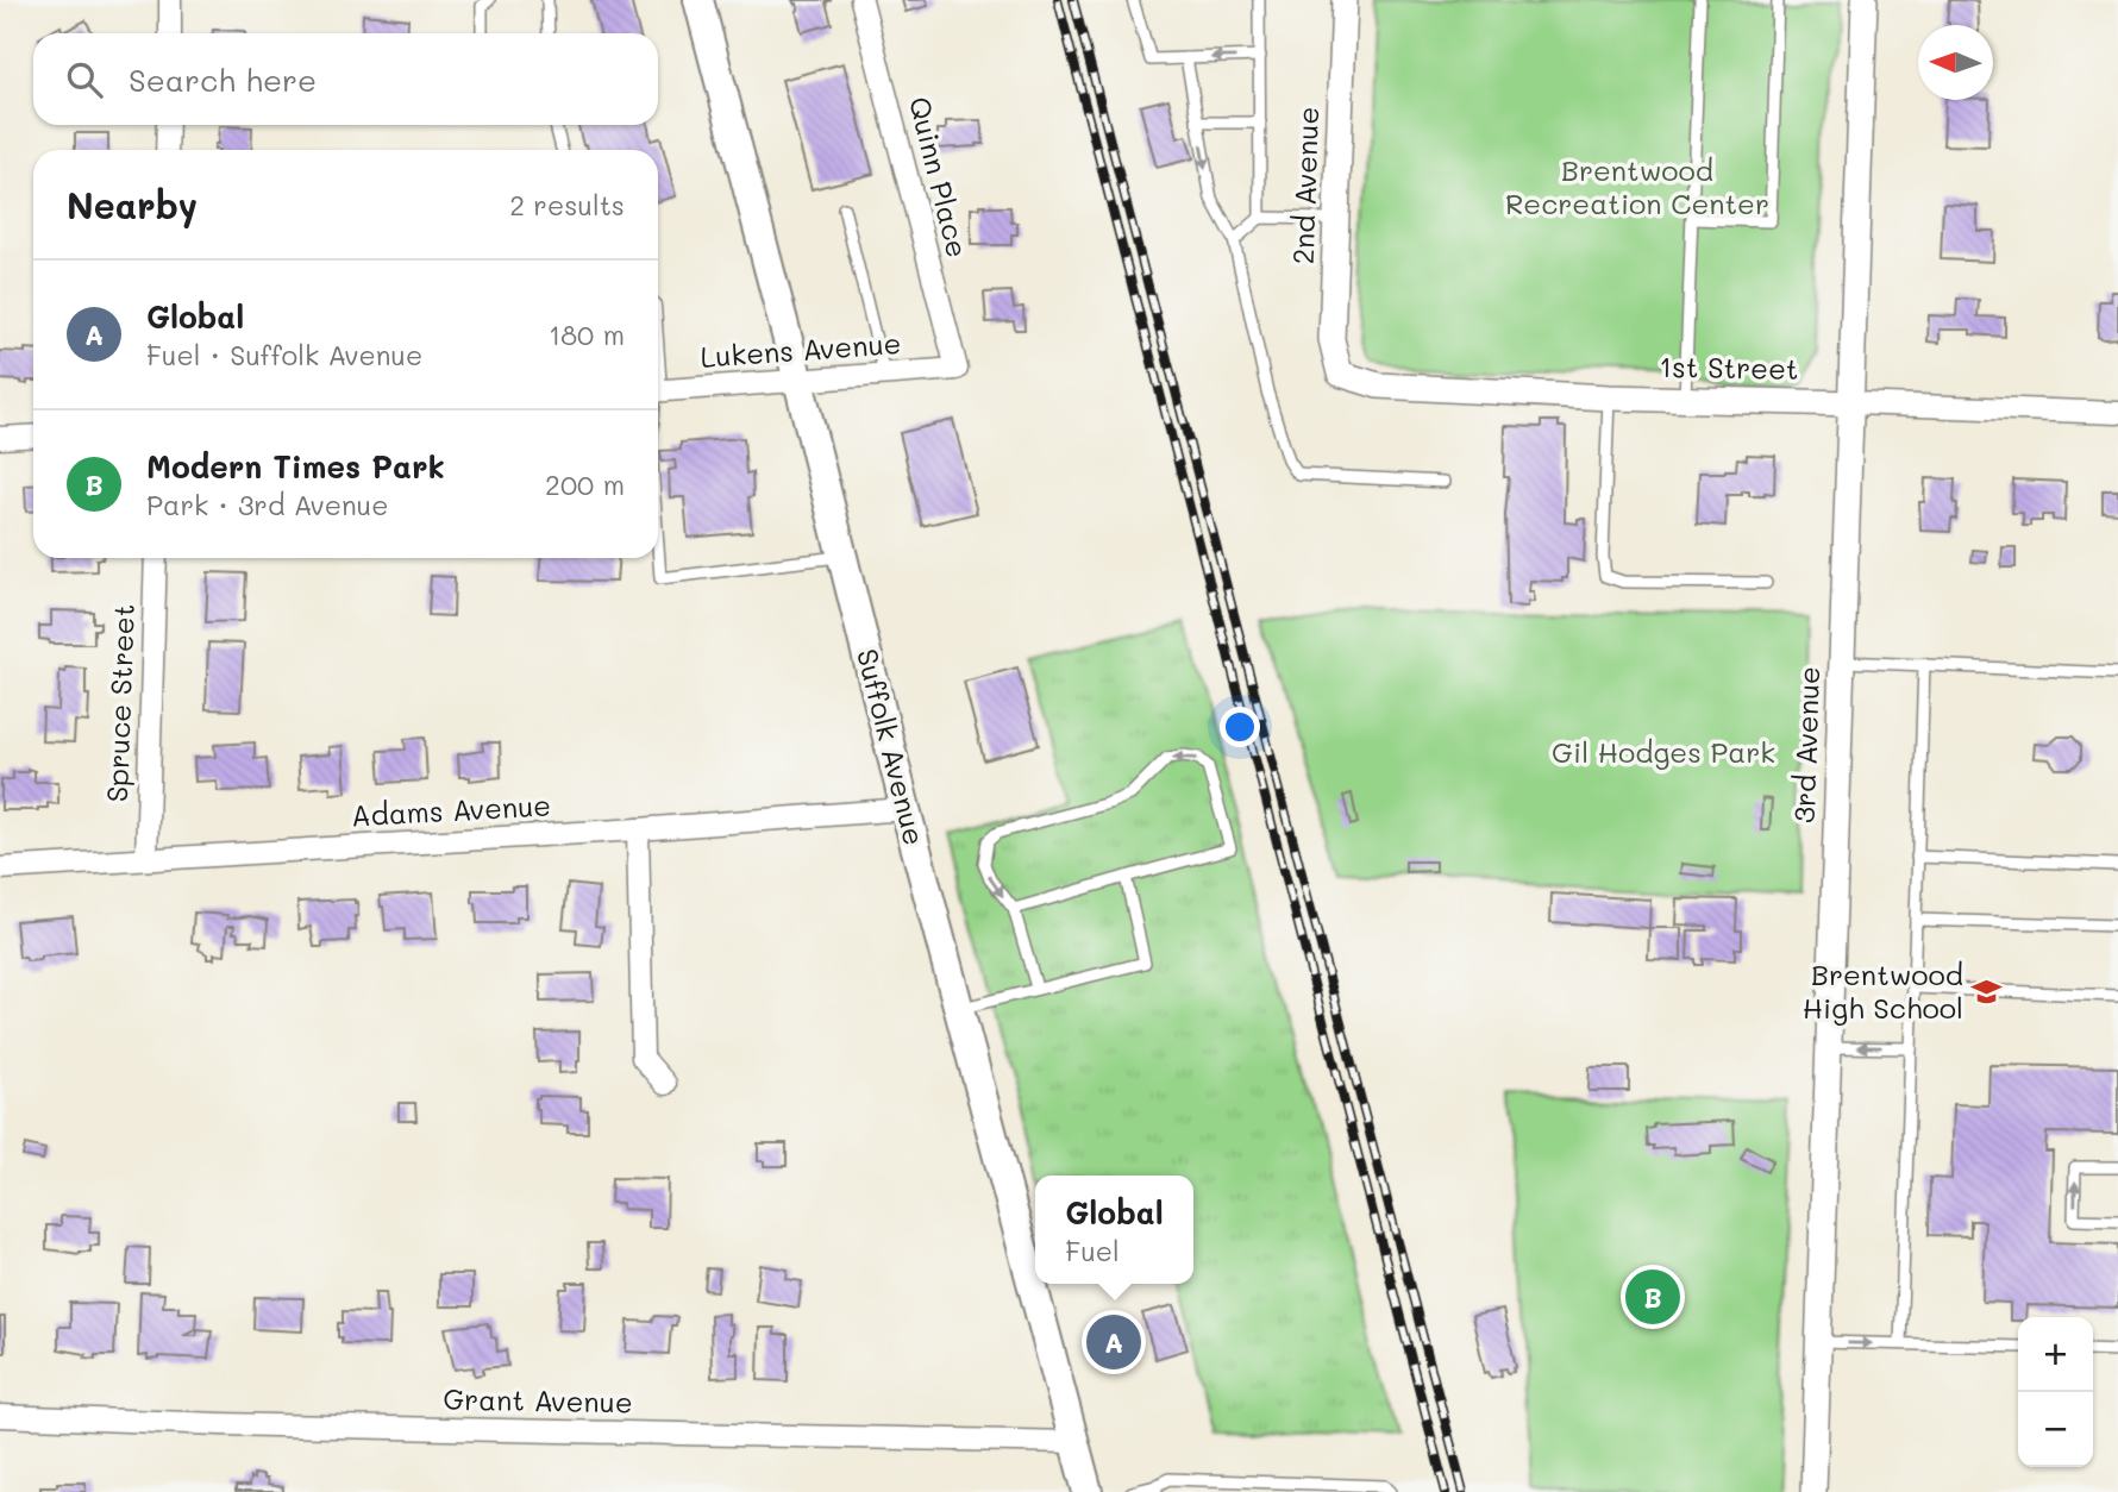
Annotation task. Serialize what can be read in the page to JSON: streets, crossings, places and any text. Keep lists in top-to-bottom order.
{
  "streets": {
    "main road": ["Suffolk Avenue"],
    "street": [
      "Quinn Place",
      "2nd Avenue",
      "Lukens Avenue",
      "1st Street",
      "Spruce Street",
      "3rd Avenue",
      "Adams Avenue",
      "Grant Avenue"
    ]
  },
  "crossings": [
    ["Quinn Place", "Lukens Avenue"],
    ["2nd Avenue", "1st Street"],
    ["Lukens Avenue", "Suffolk Avenue"],
    ["1st Street", "3rd Avenue"],
    ["Spruce Street", "Adams Avenue"],
    ["Suffolk Avenue", "Adams Avenue"],
    ["Suffolk Avenue", "Grant Avenue"]
  ],
  "parks": ["Brentwood Recreation Center", "Gil Hodges Park"],
  "places": {
    "school or university": ["Brentwood High School"]
  },
  "north": "left",
  "page": {
    "search": "Search here",
    "heading": ["Nearby", "2 results"],
    "list": [
      {
        "mark": "A",
        "name": "Global",
        "note": "Fuel · Suffolk Avenue",
        "value": "180 m"
      },
      {
        "mark": "B",
        "name": "Modern Times Park",
        "note": "Park · 3rd Avenue",
        "value": "200 m"
      }
    ],
    "popup": ["Global", "Fuel"],
    "pins": ["B", "A"],
    "map_buttons": ["+", "−"]
  }
}
